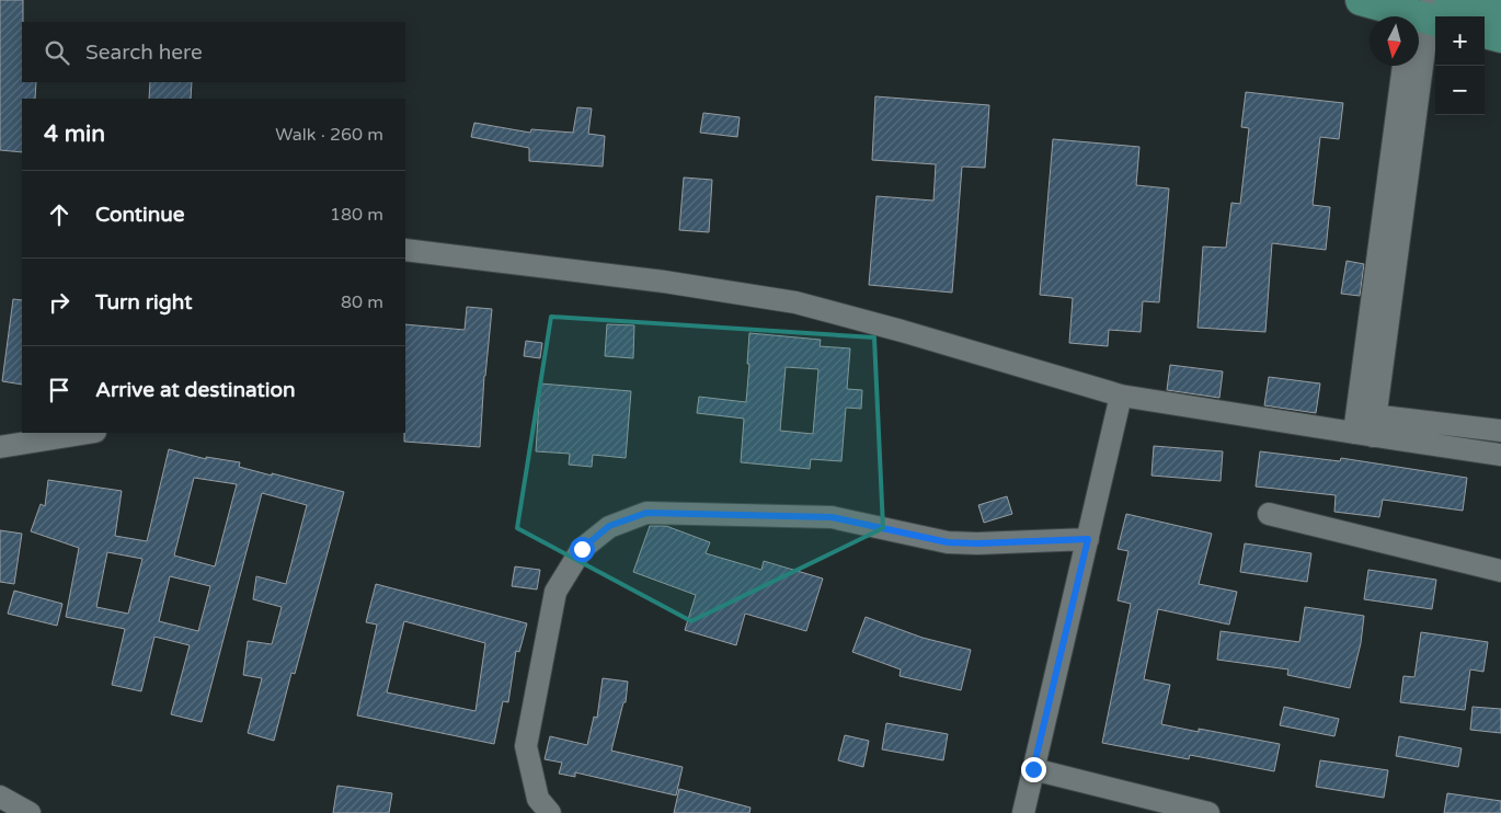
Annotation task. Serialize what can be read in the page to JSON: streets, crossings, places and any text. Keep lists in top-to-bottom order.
{
  "north": "bottom",
  "page": {
    "map_buttons": ["+", "−"],
    "search": "Search here",
    "heading": ["4 min", "Walk · 260 m"],
    "list": [
      ["Continue", "180 m"],
      ["Turn right", "80 m"],
      "Arrive at destination"
    ]
  }
}
